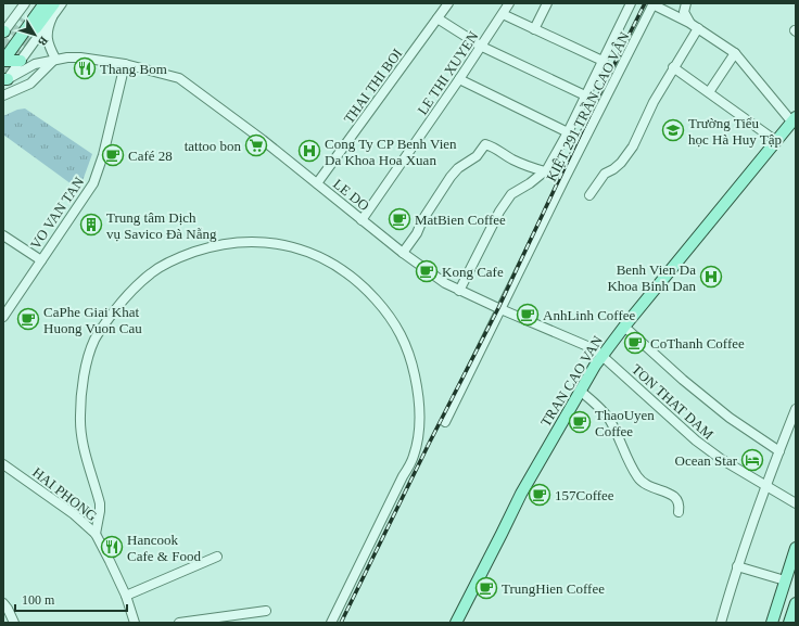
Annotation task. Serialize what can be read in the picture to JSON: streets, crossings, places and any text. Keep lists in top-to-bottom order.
{
  "streets": {
    "main road": ["TRAN CAO VAN"],
    "street": [
      "LE THI XUYEN",
      "THAI THI BOI",
      "KIỆT 291 TRẦN CAO VÂN",
      "LE DO",
      "VO VAN TAN",
      "TON THAT DAM",
      "HAI PHONG"
    ]
  },
  "crossings": [
    ["LE THI XUYEN", "LE DO"],
    ["THAI THI BOI", "LE DO"],
    ["KIỆT 291 TRẦN CAO VÂN", "LE DO"],
    ["KIỆT 291 TRẦN CAO VÂN", "TRAN CAO VAN"],
    ["LE DO", "VO VAN TAN"],
    ["LE DO", "TRAN CAO VAN"],
    ["LE DO", "TON THAT DAM"],
    ["TRAN CAO VAN", "TON THAT DAM"]
  ],
  "places": {
    "restaurant": ["Thang Bom", "Hancook Cafe & Food"],
    "school or university": ["Trường Tiểu học Hà Huy Tập"],
    "supermarket": ["tattoo bon"],
    "hospital": ["Cong Ty CP Benh Vien Da Khoa Hoa Xuan", "Benh Vien Da Khoa Binh Dan"],
    "cafe": [
      "Café 28",
      "MatBien Coffee",
      "Kong Cafe",
      "AnhLinh Coffee",
      "CaPhe Giai Khat Huong Vuon Cau",
      "CoThanh Coffee",
      "ThaoUyen Coffee",
      "157Coffee",
      "TrungHien Coffee"
    ],
    "building": ["Trung tâm Dịch vụ Savico Đà Nẵng"],
    "hotel": ["Ocean Star"]
  },
  "scale_bar": "100 m",
  "north": "bottom right"
}
